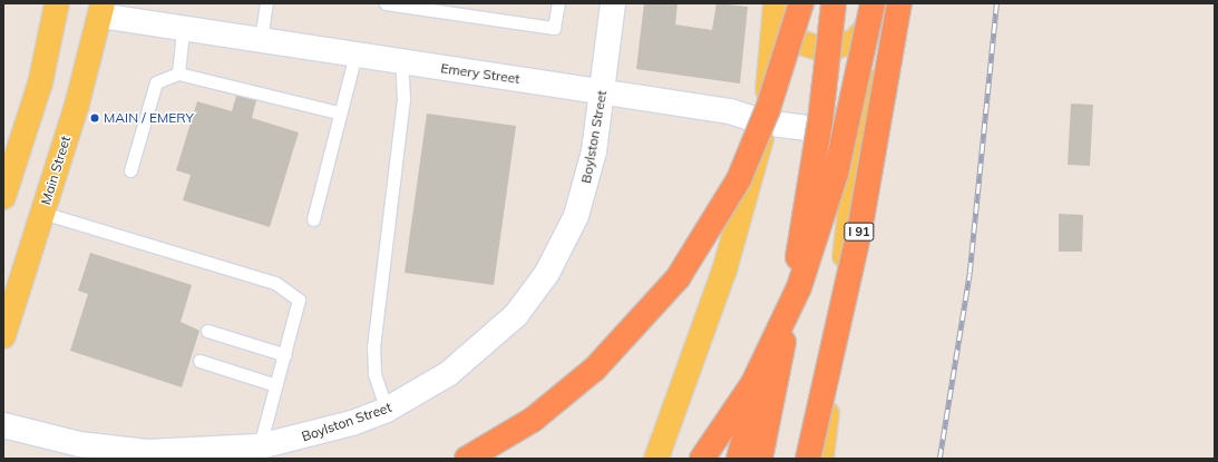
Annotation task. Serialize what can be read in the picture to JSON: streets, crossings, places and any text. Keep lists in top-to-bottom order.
{
  "streets": {
    "highway": ["I 91"],
    "main road": ["Main Street"],
    "street": ["Emery Street", "Boylston Street"]
  },
  "crossings": [
    ["Emery Street", "Boylston Street"],
    ["Emery Street", "Main Street"]
  ],
  "places": ["MAIN / EMERY"]
}
